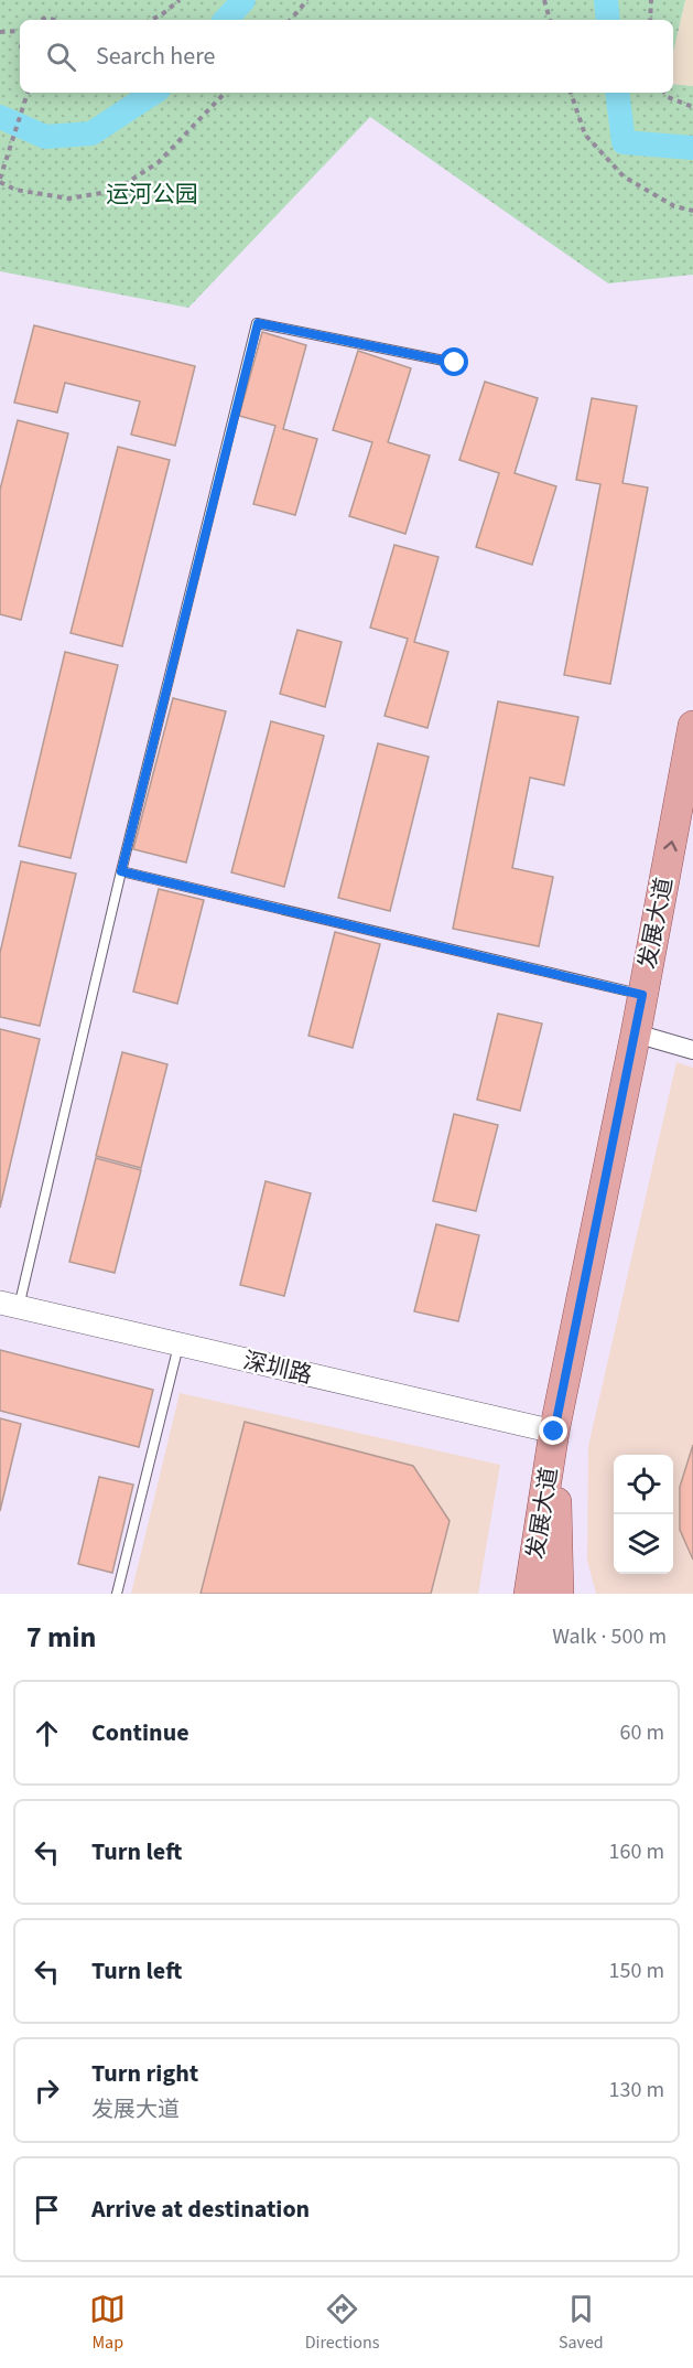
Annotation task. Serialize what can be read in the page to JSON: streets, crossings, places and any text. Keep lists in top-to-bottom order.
{
  "streets": {
    "main road": ["发展大道"],
    "street": ["深圳路"]
  },
  "crossings": [
    ["发展大道", "深圳路"]
  ],
  "parks": ["运河公园"],
  "page": {
    "search": "Search here",
    "heading": ["7 min", "Walk · 500 m"],
    "list": [
      ["Continue", "60 m"],
      ["Turn left", "160 m"],
      ["Turn left", "150 m"],
      ["Turn right", "发展大道", "130 m"],
      "Arrive at destination"
    ],
    "nav": ["Map", "Directions", "Saved"]
  }
}
